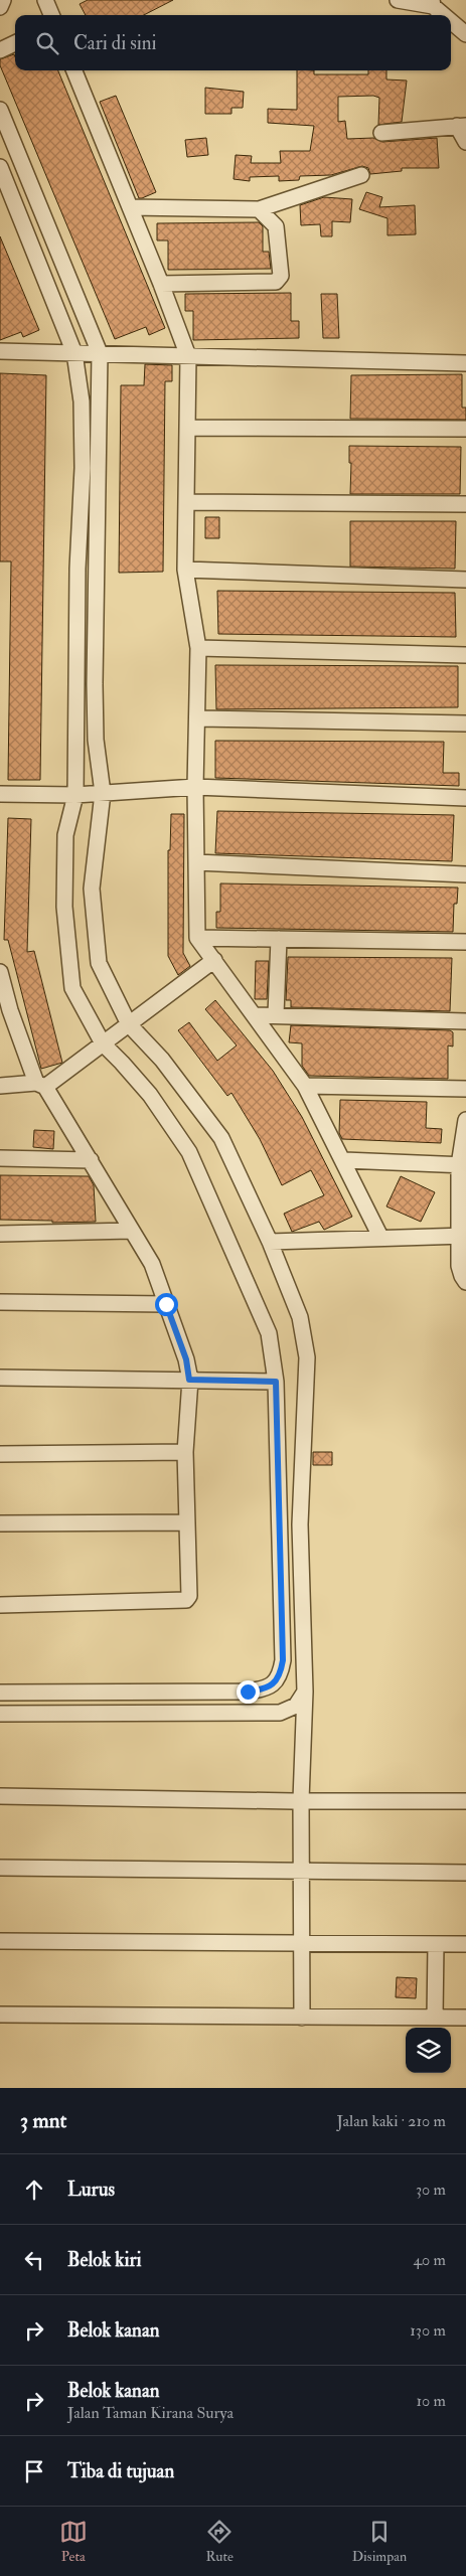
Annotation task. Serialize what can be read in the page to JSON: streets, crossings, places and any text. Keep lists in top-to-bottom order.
{
  "page": {
    "search": "Cari di sini",
    "heading": ["3 mnt", "Jalan kaki · 210 m"],
    "list": [
      ["Lurus", "30 m"],
      ["Belok kiri", "40 m"],
      ["Belok kanan", "130 m"],
      ["Belok kanan", "Jalan Taman Kirana Surya", "10 m"],
      "Tiba di tujuan"
    ],
    "nav": ["Peta", "Rute", "Disimpan"]
  }
}
